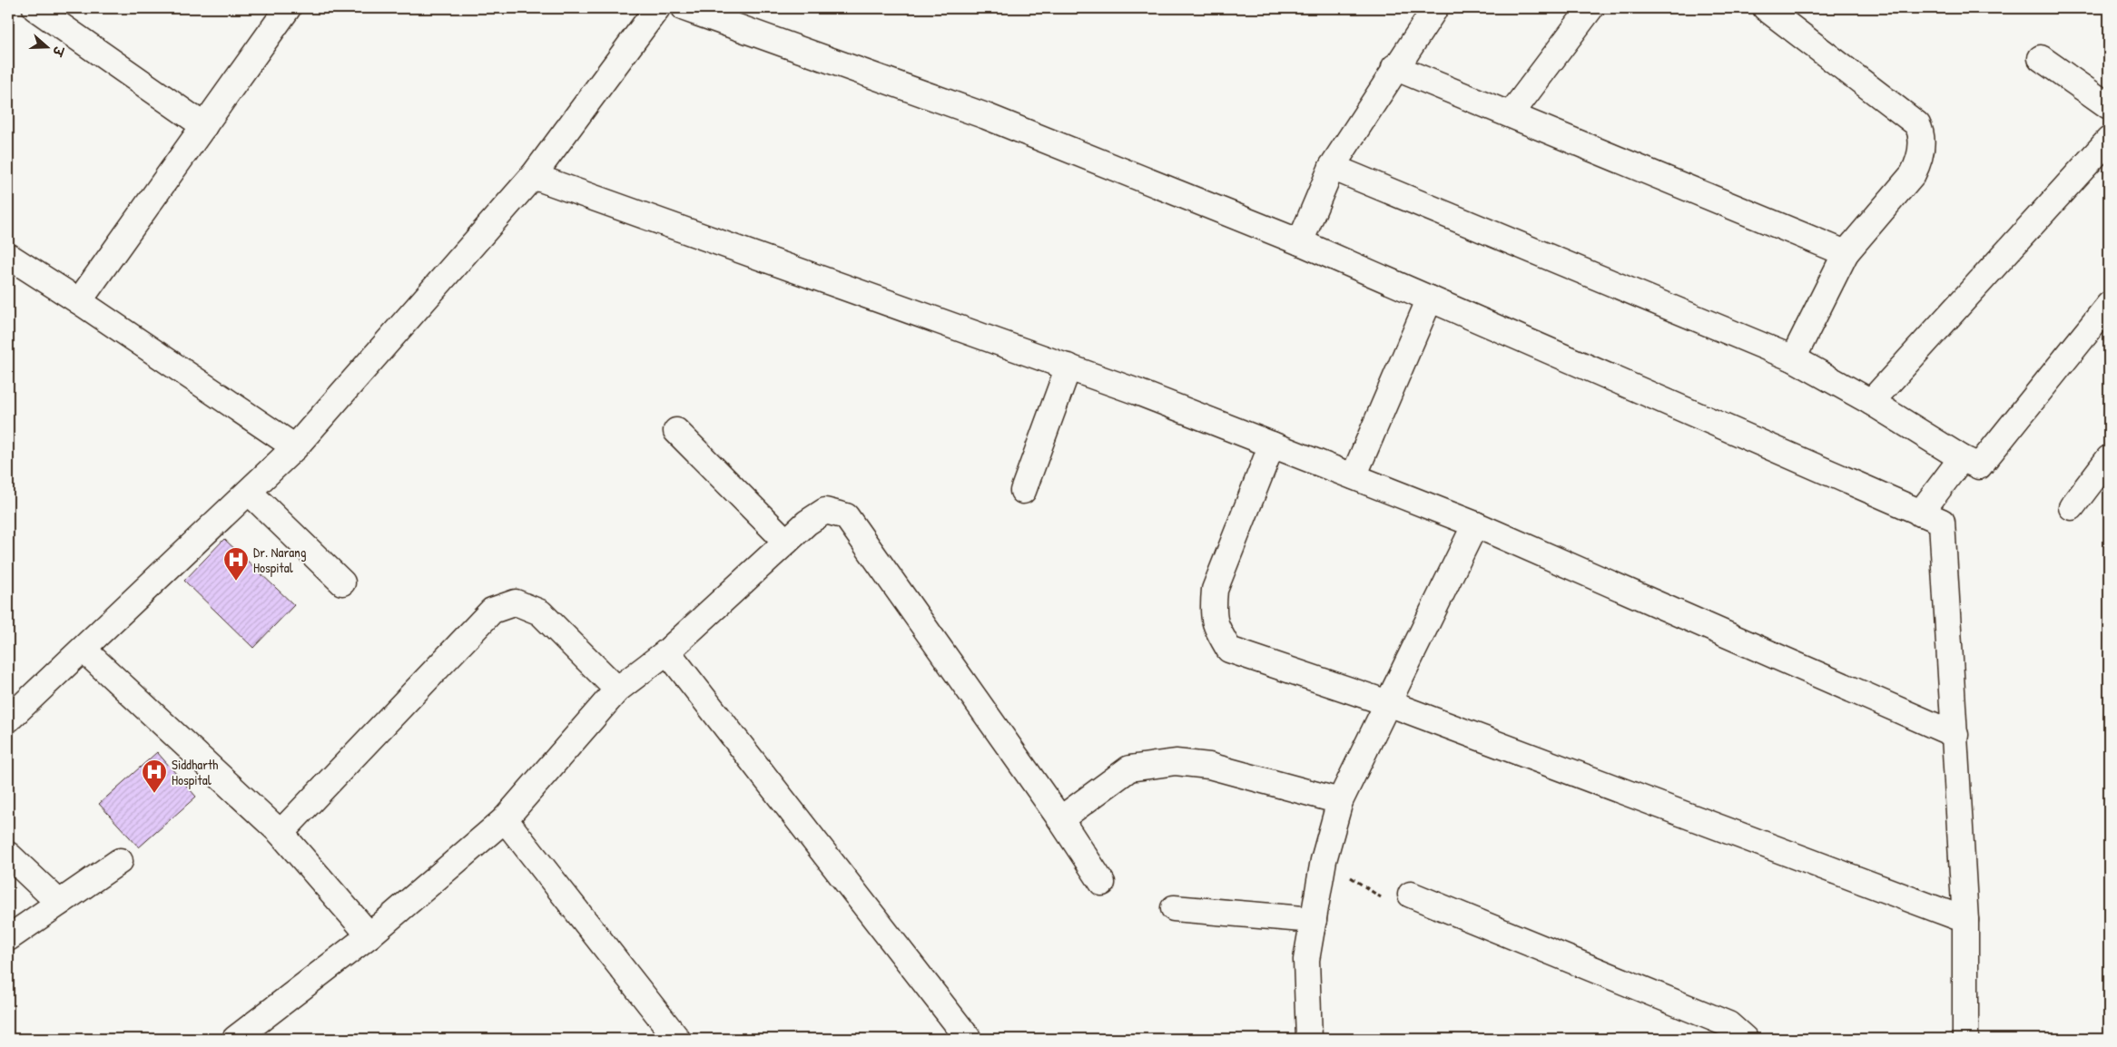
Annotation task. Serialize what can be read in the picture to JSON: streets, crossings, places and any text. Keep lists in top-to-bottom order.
{
  "places": {
    "hospital": ["Dr. Narang Hospital", "Siddharth Hospital"]
  },
  "north": "right"
}
